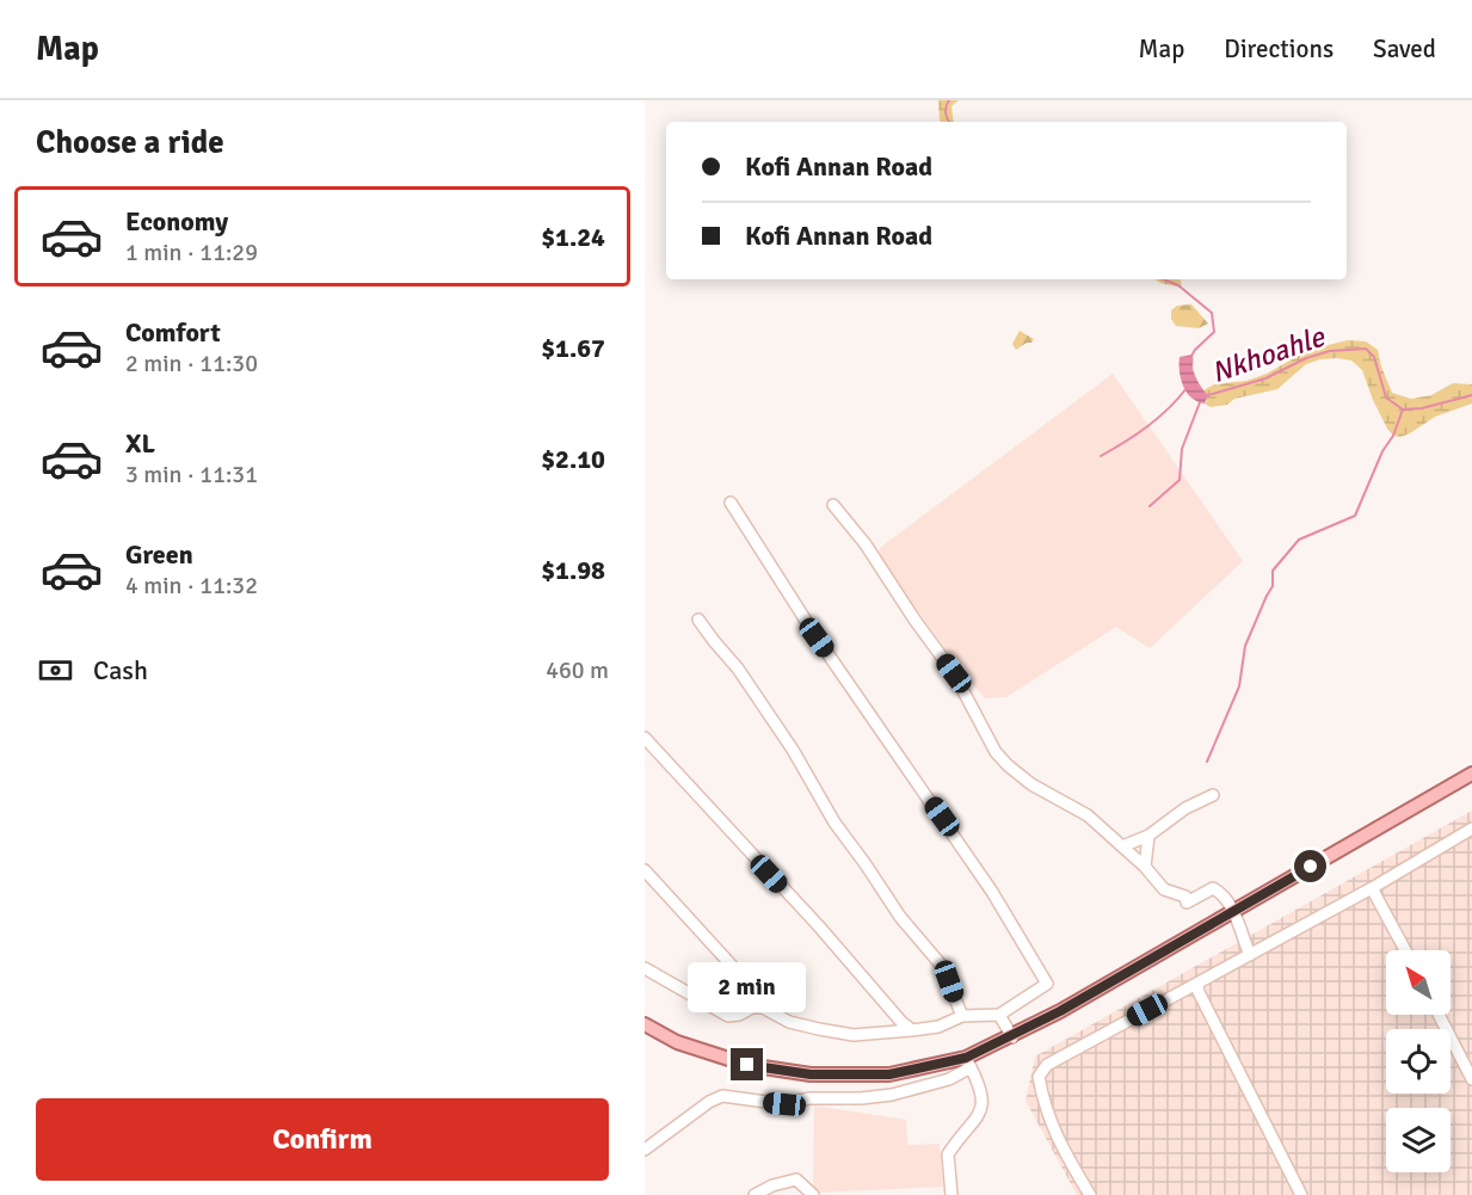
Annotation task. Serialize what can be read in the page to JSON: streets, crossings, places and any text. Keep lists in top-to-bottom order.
{
  "water": ["Nkhoahle"],
  "north": "top left",
  "page": {
    "header": "Map",
    "nav": ["Map", "Directions", "Saved"],
    "heading": "Choose a ride",
    "banner": ["Kofi Annan Road", "Kofi Annan Road"],
    "list": [
      {
        "name": "Economy",
        "note": "1 min · 11:29",
        "value": "$1.24"
      },
      {
        "name": "Comfort",
        "note": "2 min · 11:30",
        "value": "$1.67"
      },
      {
        "name": "XL",
        "note": "3 min · 11:31",
        "value": "$2.10"
      },
      {
        "name": "Green",
        "note": "4 min · 11:32",
        "value": "$1.98"
      }
    ],
    "pay": ["Cash", "460 m"],
    "bubble": "2 min",
    "buttons": "Confirm"
  }
}
